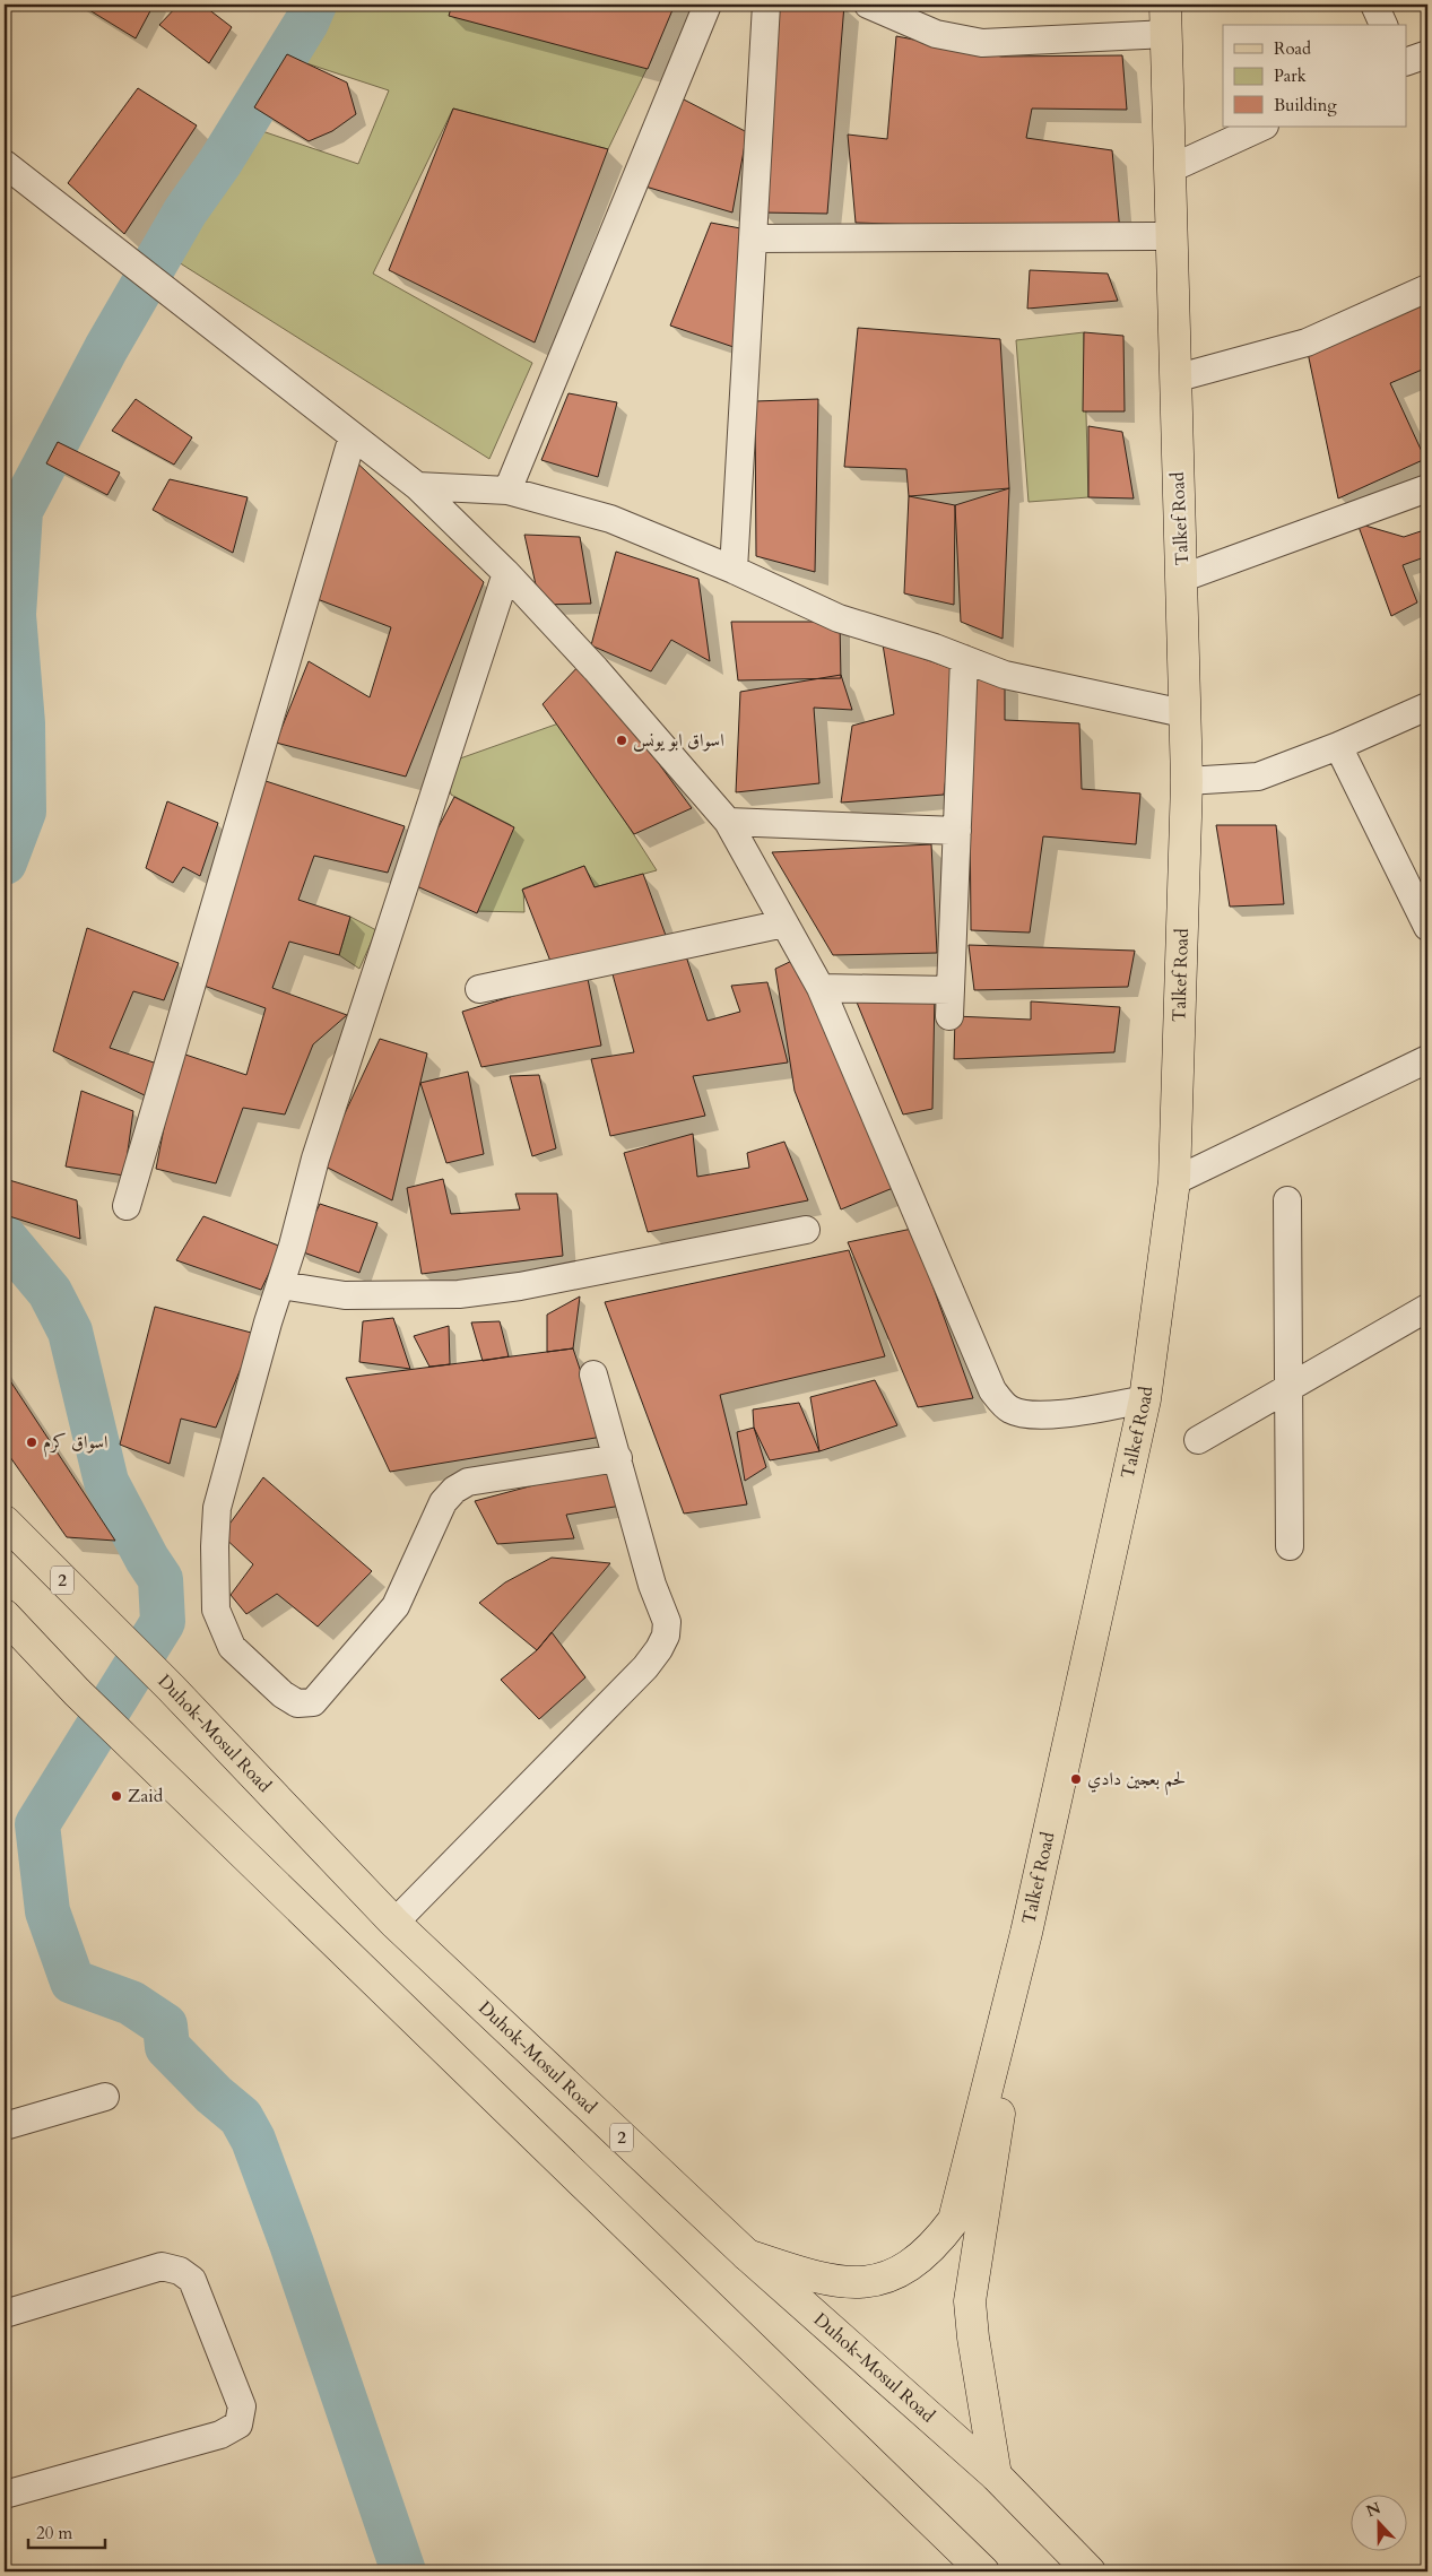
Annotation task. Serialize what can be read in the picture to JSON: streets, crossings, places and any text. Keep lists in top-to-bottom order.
{
  "streets": {
    "main road": ["Talkef Road", "2", "Duhok-Mosul Road"]
  },
  "places": [
    "اسواق ابو يونس",
    "اسواق كرم",
    "لحم بعجين دادي",
    "Zaid"
  ],
  "legend": ["Road", "Park", "Building"],
  "scale_bar": "20 m",
  "north": "top"
}
